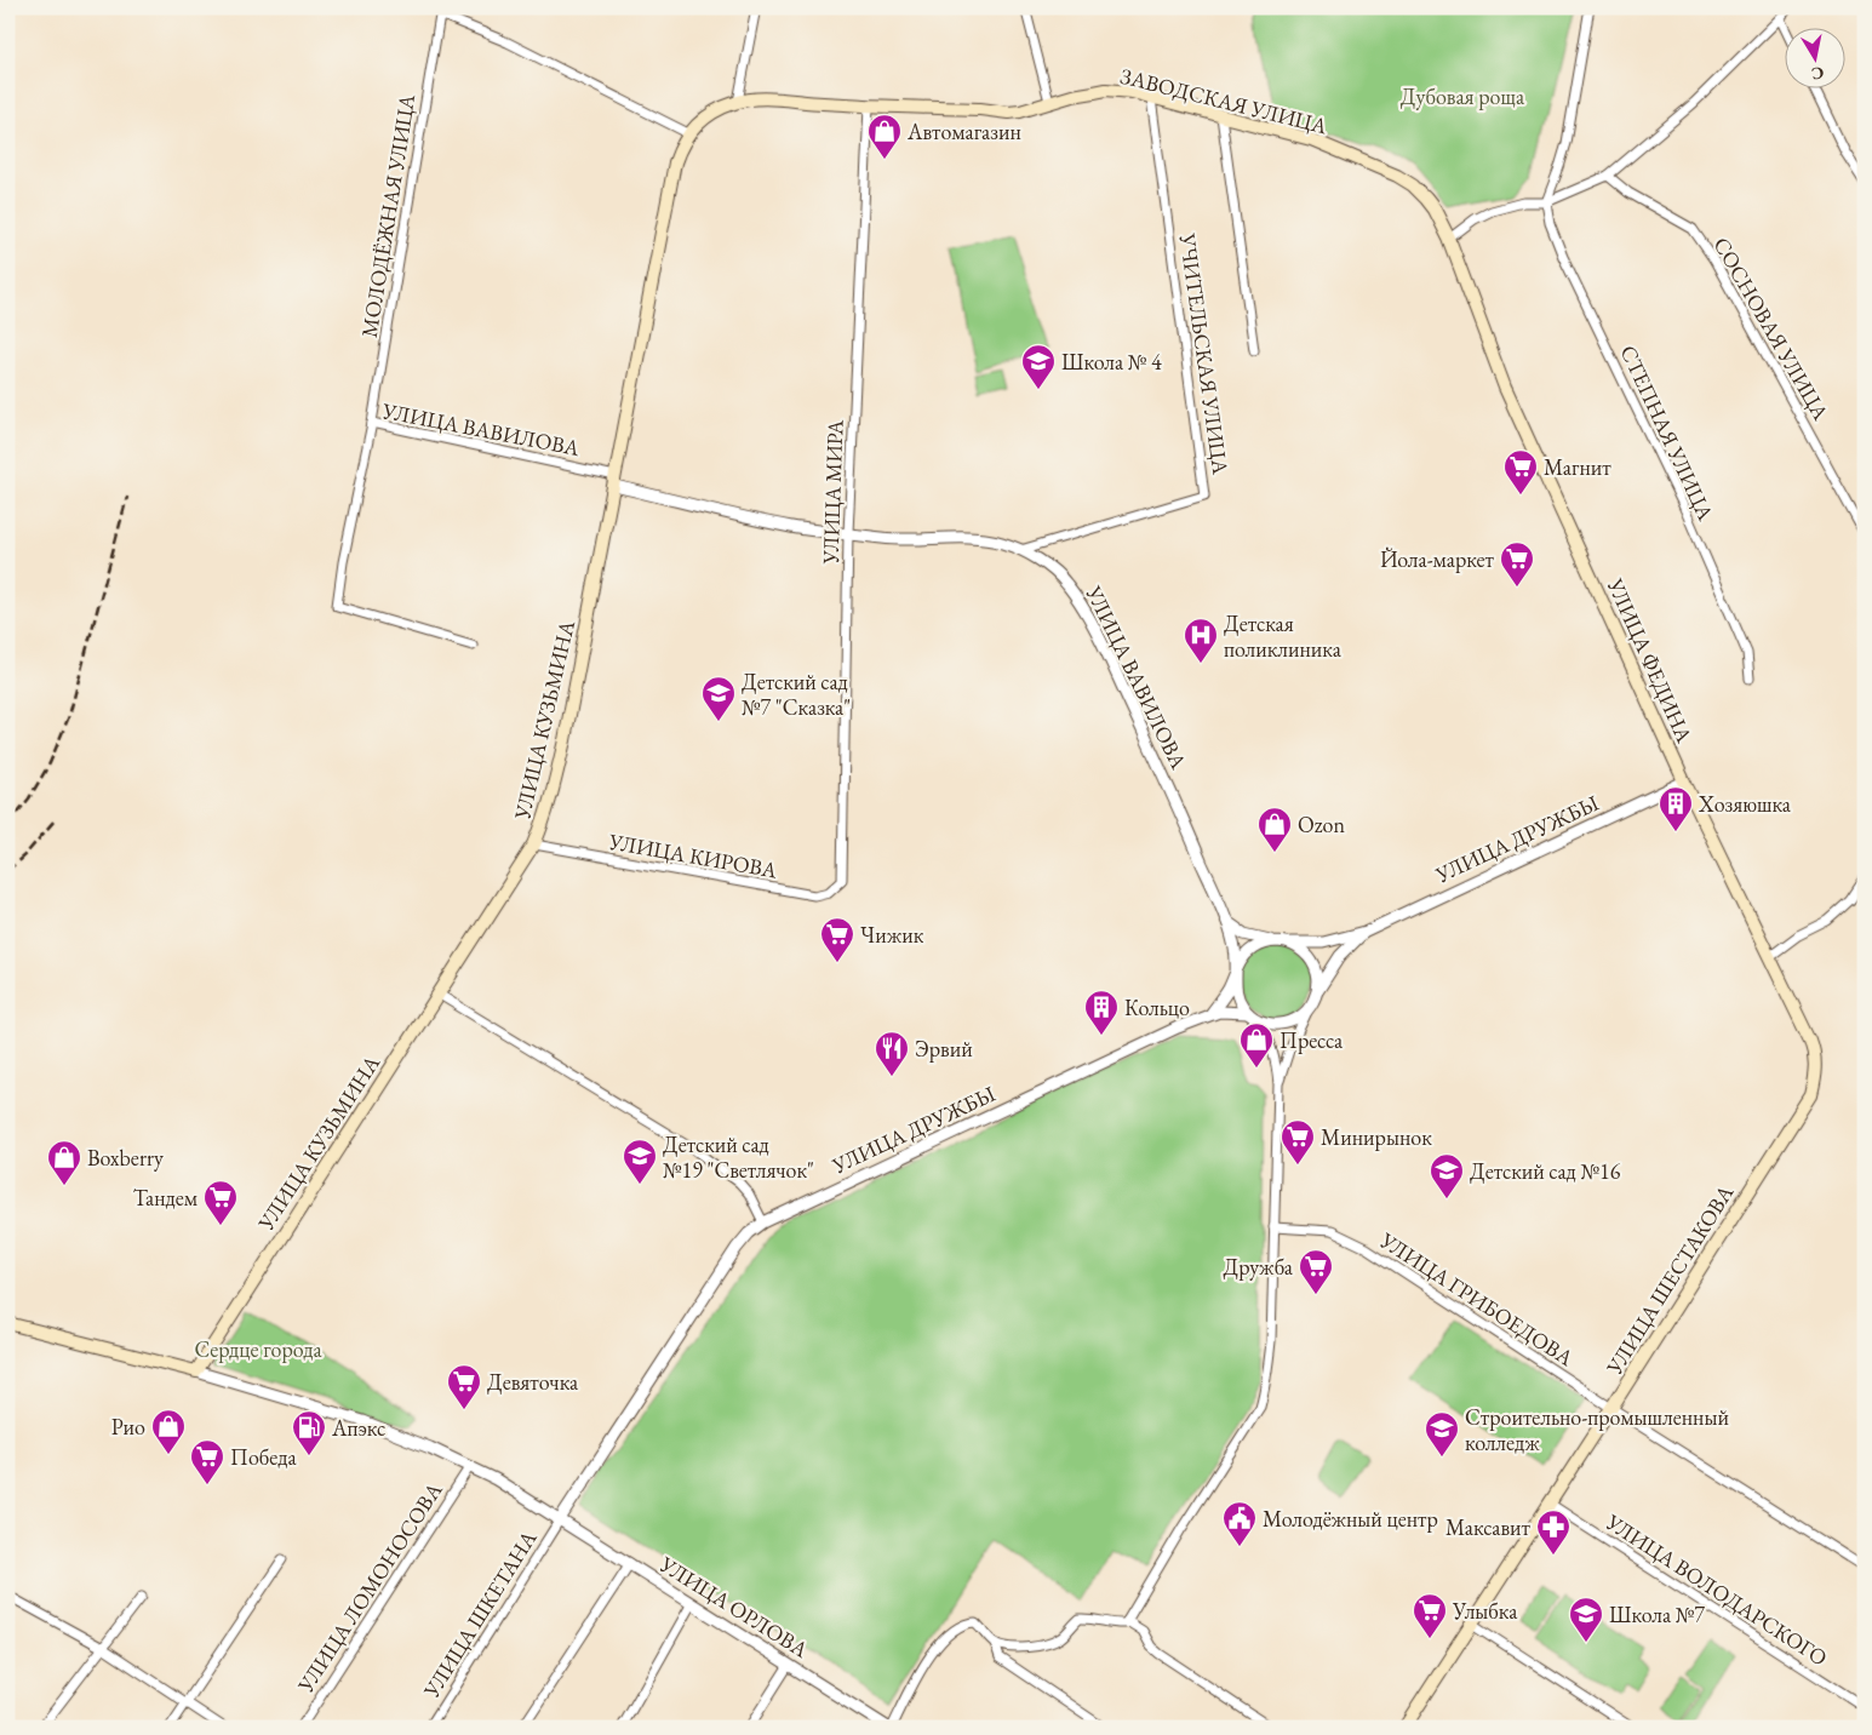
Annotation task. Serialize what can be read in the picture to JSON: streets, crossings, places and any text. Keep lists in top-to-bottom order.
{
  "streets": {
    "main road": [
      "ЗАВОДСКАЯ УЛИЦА",
      "УЛИЦА ФЕДИНА",
      "УЛИЦА КУЗЬМИНА",
      "УЛИЦА ШЕСТАКОВА"
    ],
    "street": [
      "МОЛОДЁЖНАЯ УЛИЦА",
      "СОСНОВАЯ УЛИЦА",
      "УЧИТЕЛЬСКАЯ УЛИЦА",
      "УЛИЦА ВАВИЛОВА",
      "СТЕПНАЯ УЛИЦА",
      "УЛИЦА МИРА",
      "УЛИЦА ДРУЖБЫ",
      "УЛИЦА КИРОВА",
      "УЛИЦА ГРИБОЕДОВА",
      "УЛИЦА ЛОМОНОСОВА",
      "УЛИЦА ВОЛОДАРСКОГО",
      "УЛИЦА ОРЛОВА",
      "УЛИЦА ШКЕТАНА"
    ]
  },
  "crossings": [
    ["ЗАВОДСКАЯ УЛИЦА", "МОЛОДЁЖНАЯ УЛИЦА"],
    ["ЗАВОДСКАЯ УЛИЦА", "УЧИТЕЛЬСКАЯ УЛИЦА"],
    ["ЗАВОДСКАЯ УЛИЦА", "УЛИЦА МИРА"],
    ["ЗАВОДСКАЯ УЛИЦА", "УЛИЦА ФЕДИНА"],
    ["ЗАВОДСКАЯ УЛИЦА", "УЛИЦА КУЗЬМИНА"],
    ["МОЛОДЁЖНАЯ УЛИЦА", "УЛИЦА ВАВИЛОВА"],
    ["МОЛОДЁЖНАЯ УЛИЦА", "УЛИЦА КУЗЬМИНА"],
    ["УЧИТЕЛЬСКАЯ УЛИЦА", "УЛИЦА ВАВИЛОВА"],
    ["УЛИЦА ВАВИЛОВА", "УЛИЦА МИРА"],
    ["УЛИЦА ВАВИЛОВА", "УЛИЦА КУЗЬМИНА"],
    ["УЛИЦА МИРА", "УЛИЦА КИРОВА"],
    ["УЛИЦА ФЕДИНА", "УЛИЦА ДРУЖБЫ"],
    ["УЛИЦА ФЕДИНА", "УЛИЦА ШЕСТАКОВА"],
    ["УЛИЦА КУЗЬМИНА", "УЛИЦА КИРОВА"],
    ["УЛИЦА КУЗЬМИНА", "УЛИЦА ОРЛОВА"],
    ["УЛИЦА ДРУЖБЫ", "УЛИЦА ОРЛОВА"],
    ["УЛИЦА ДРУЖБЫ", "УЛИЦА ШКЕТАНА"],
    ["УЛИЦА ШЕСТАКОВА", "УЛИЦА ГРИБОЕДОВА"],
    ["УЛИЦА ШЕСТАКОВА", "УЛИЦА ВОЛОДАРСКОГО"],
    ["УЛИЦА ЛОМОНОСОВА", "УЛИЦА ОРЛОВА"],
    ["УЛИЦА ОРЛОВА", "УЛИЦА ШКЕТАНА"]
  ],
  "parks": ["Дубовая роща", "Сердце города"],
  "places": {
    "shop": [
      "Автомагазин",
      "Ozon",
      "Пресса",
      "Boxberry",
      "Рио"
    ],
    "school or university": [
      "Школа № 4",
      "Детский сад №7 \"Сказка\"",
      "Детский сад №19 \"Светлячок\"",
      "Детский сад №16",
      "Строительно-промышленный колледж",
      "Школа №7"
    ],
    "supermarket": [
      "Магнит",
      "Йола-маркет",
      "Чижик",
      "Минирынок",
      "Тандем",
      "Дружба",
      "Девяточка",
      "Победа",
      "Улыбка"
    ],
    "hospital": ["Детская поликлиника"],
    "building": ["Хозяюшка", "Кольцо"],
    "restaurant": ["Эрвий"],
    "fuel station": ["Апэкс"],
    "public building": ["Молодёжный центр"],
    "pharmacy": ["Максавит"]
  },
  "north": "bottom"
}
